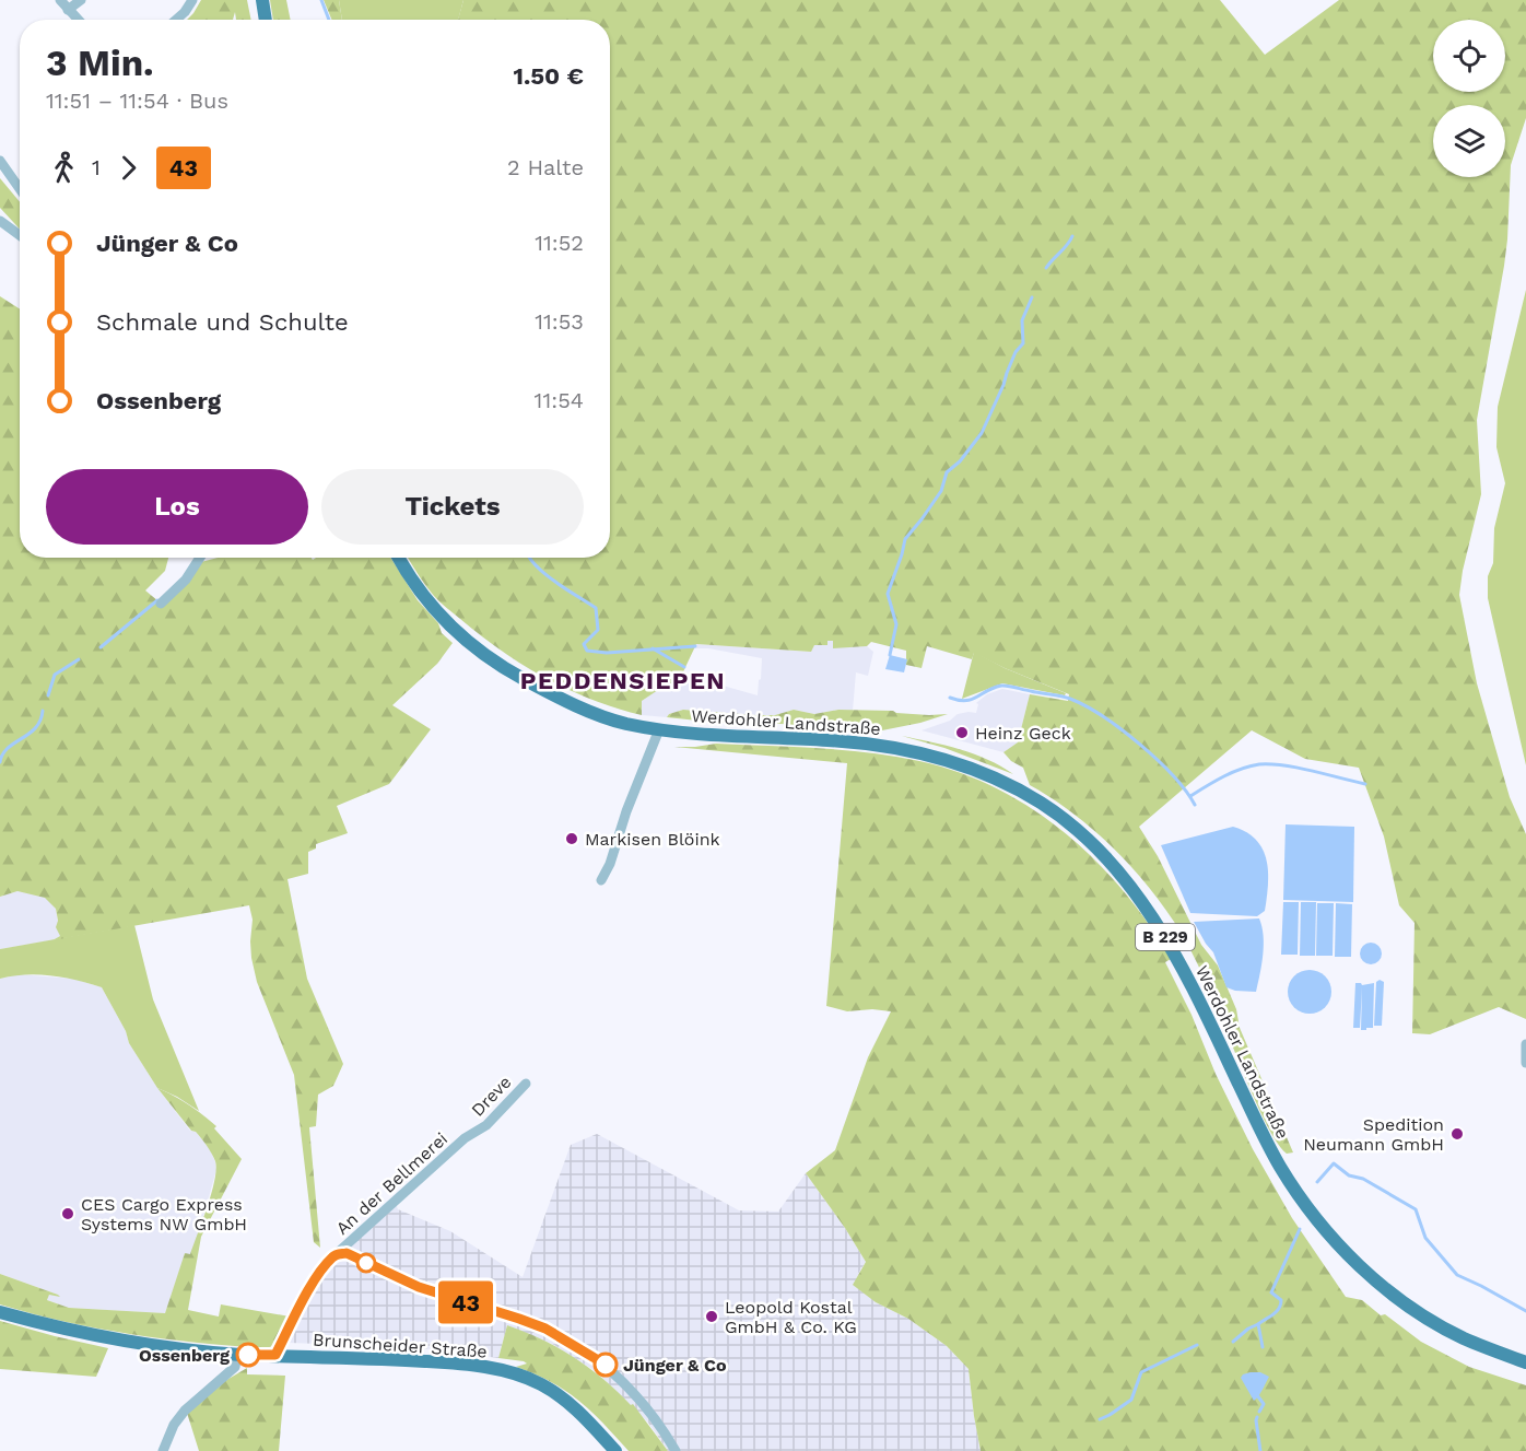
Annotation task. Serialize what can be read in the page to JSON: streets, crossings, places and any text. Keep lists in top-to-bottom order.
{
  "streets": {
    "main road": ["Werdohler Landstraße", "B 229", "Brunscheider Straße"],
    "street": ["Dreve", "An der Bellmerei"]
  },
  "crossings": [
    ["Dreve", "An der Bellmerei"]
  ],
  "districts": ["PEDDENSIEPEN"],
  "places": [
    "Heinz Geck",
    "Markisen Blöink",
    "Spedition Neumann GmbH",
    "CES Cargo Express Systems NW GmbH",
    "Leopold Kostal GmbH & Co. KG",
    "Ossenberg",
    "Jünger & Co"
  ],
  "lines": ["bus line 43"],
  "page": {
    "on_map": "43",
    "heading": ["3 Min.", "11:51 – 11:54 · Bus", "1.50 €"],
    "legs": ["1", "43", "2 Halte"],
    "list": [
      {
        "name": "Jünger & Co",
        "value": "11:52"
      },
      {
        "name": "Schmale und Schulte",
        "value": "11:53"
      },
      {
        "name": "Ossenberg",
        "value": "11:54"
      }
    ],
    "buttons": ["Los", "Tickets"]
  }
}
